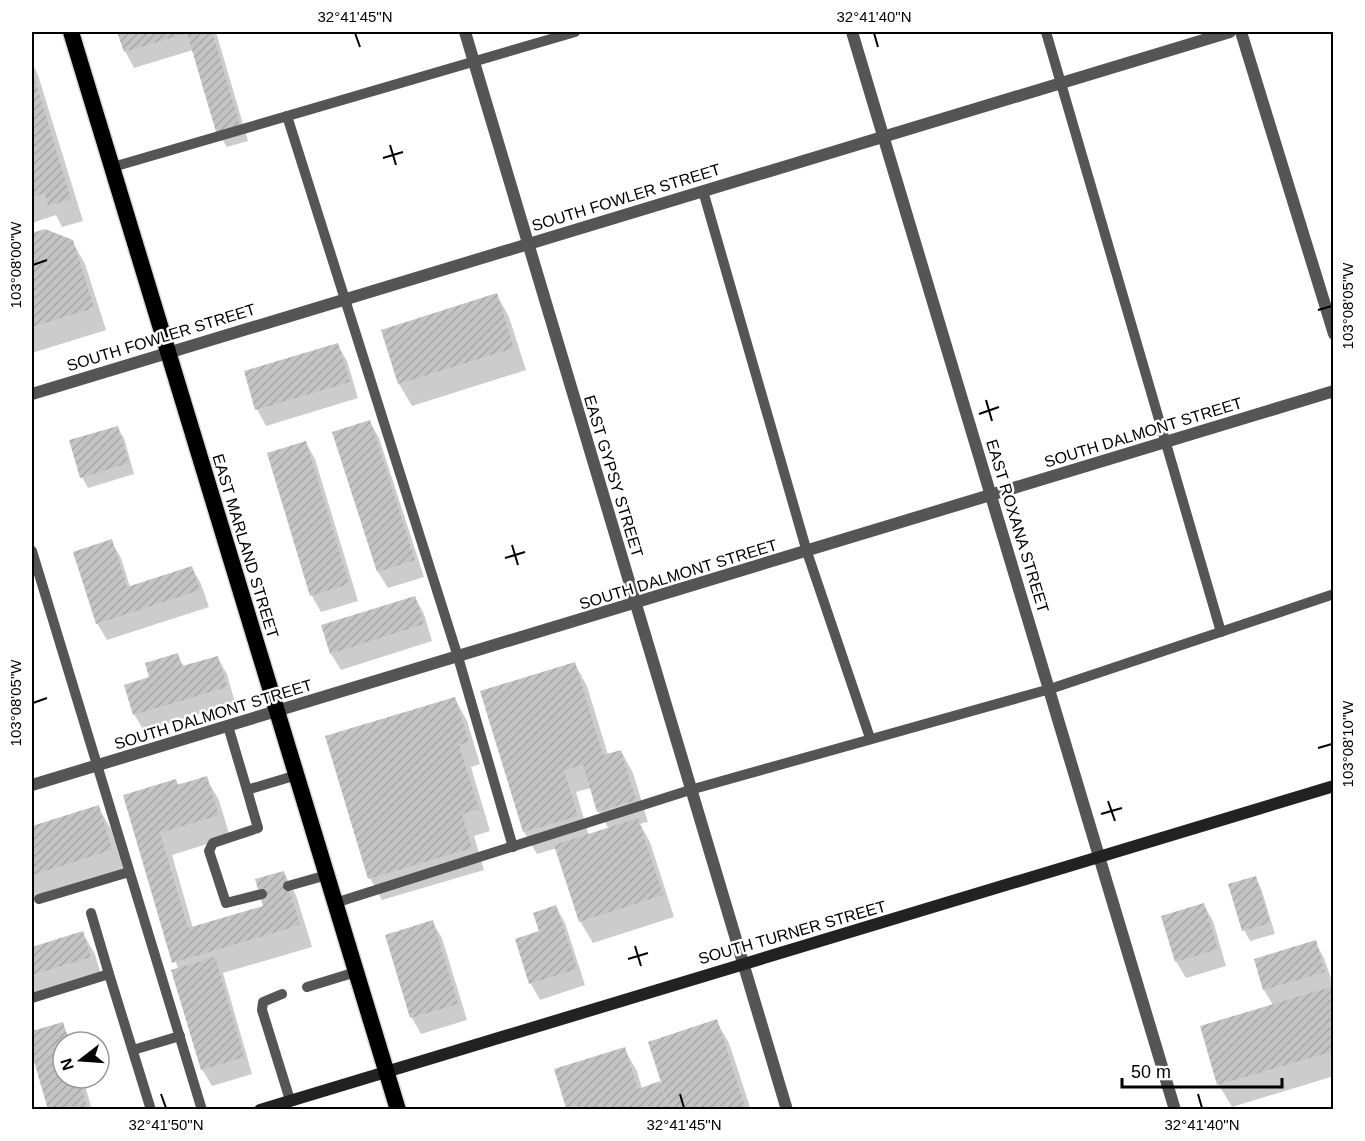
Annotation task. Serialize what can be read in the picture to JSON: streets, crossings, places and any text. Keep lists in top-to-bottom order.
{
  "streets": {
    "highway": ["EAST MARLAND STREET"],
    "main road": ["SOUTH TURNER STREET"],
    "street": [
      "SOUTH FOWLER STREET",
      "SOUTH DALMONT STREET",
      "EAST GYPSY STREET",
      "EAST ROXANA STREET"
    ]
  },
  "crossings": [
    ["SOUTH FOWLER STREET", "EAST GYPSY STREET"],
    ["SOUTH FOWLER STREET", "EAST ROXANA STREET"],
    ["SOUTH FOWLER STREET", "EAST MARLAND STREET"],
    ["SOUTH DALMONT STREET", "EAST GYPSY STREET"],
    ["SOUTH DALMONT STREET", "EAST ROXANA STREET"],
    ["SOUTH DALMONT STREET", "EAST MARLAND STREET"],
    ["EAST GYPSY STREET", "SOUTH TURNER STREET"],
    ["EAST ROXANA STREET", "SOUTH TURNER STREET"],
    ["EAST MARLAND STREET", "SOUTH TURNER STREET"]
  ],
  "scale_bar": "50 m",
  "north": "left",
  "coordinates": [
    "32°41'45\"N",
    "32°41'40\"N",
    "103°08'00\"W",
    "103°08'05\"W",
    "103°08'10\"W",
    "32°41'50\"N"
  ]
}
